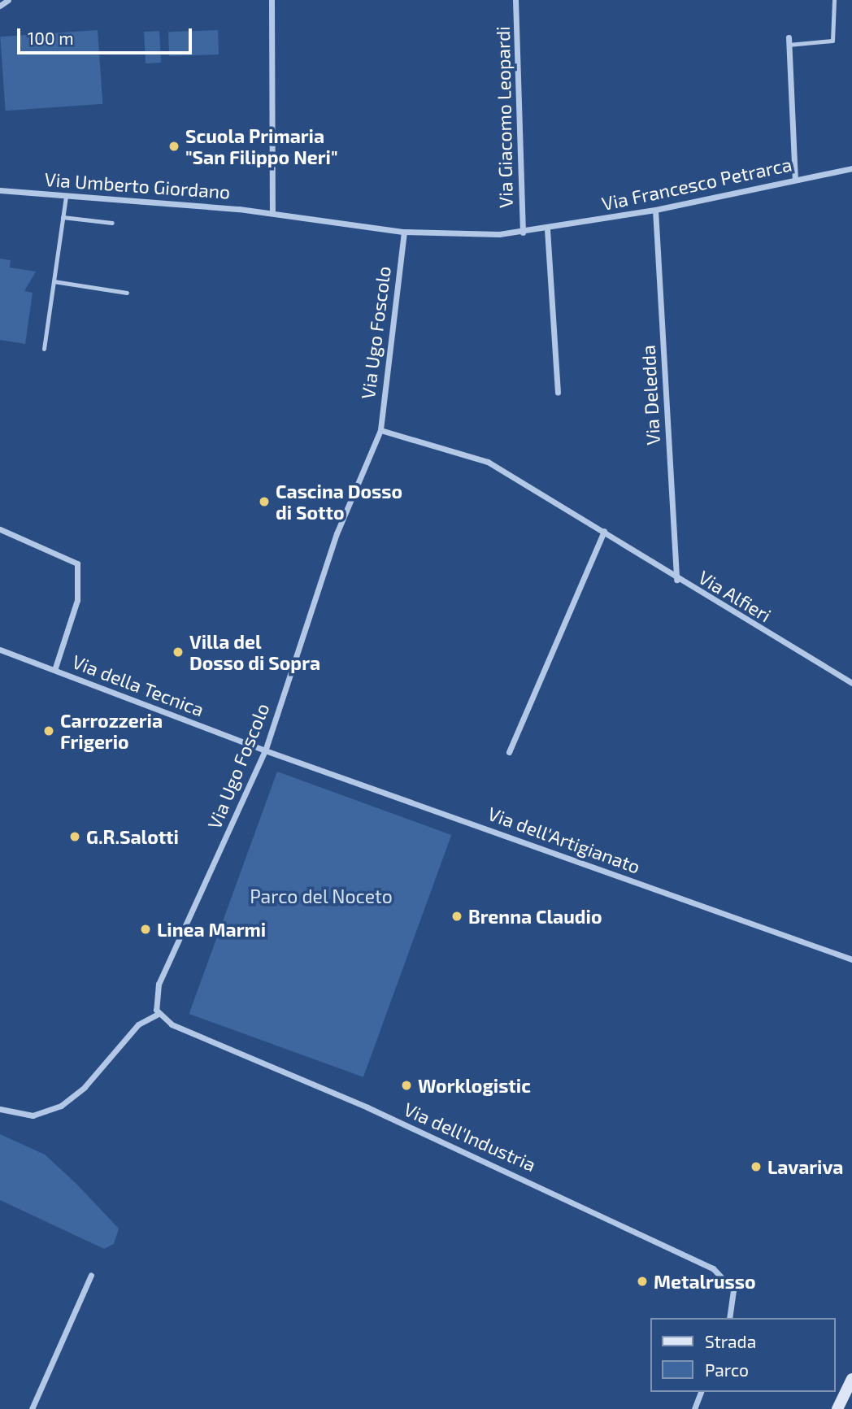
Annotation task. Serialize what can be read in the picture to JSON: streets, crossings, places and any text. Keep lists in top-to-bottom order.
{
  "streets": {
    "street": [
      "Via Giacomo Leopardi",
      "Via Francesco Petrarca",
      "Via Umberto Giordano",
      "Via Ugo Foscolo",
      "Via Deledda",
      "Via Alfieri",
      "Via della Tecnica",
      "Via dell'Artigianato",
      "Via dell'Industria"
    ]
  },
  "crossings": [
    ["Via Giacomo Leopardi", "Via Francesco Petrarca"],
    ["Via Francesco Petrarca", "Via Umberto Giordano"],
    ["Via Francesco Petrarca", "Via Ugo Foscolo"],
    ["Via Francesco Petrarca", "Via Deledda"],
    ["Via Ugo Foscolo", "Via Alfieri"],
    ["Via Ugo Foscolo", "Via della Tecnica"],
    ["Via Ugo Foscolo", "Via dell'Artigianato"],
    ["Via Ugo Foscolo", "Via dell'Industria"],
    ["Via Deledda", "Via Alfieri"],
    ["Via della Tecnica", "Via dell'Artigianato"]
  ],
  "parks": ["Parco del Noceto"],
  "places": [
    "Scuola Primaria \"San Filippo Neri\"",
    "Cascina Dosso di Sotto",
    "Villa del Dosso di Sopra",
    "Carrozzeria Frigerio",
    "G.R.Salotti",
    "Brenna Claudio",
    "Linea Marmi",
    "Worklogistic",
    "Lavariva",
    "Metalrusso"
  ],
  "legend": ["Strada", "Parco"],
  "scale_bar": "100 m"
}
